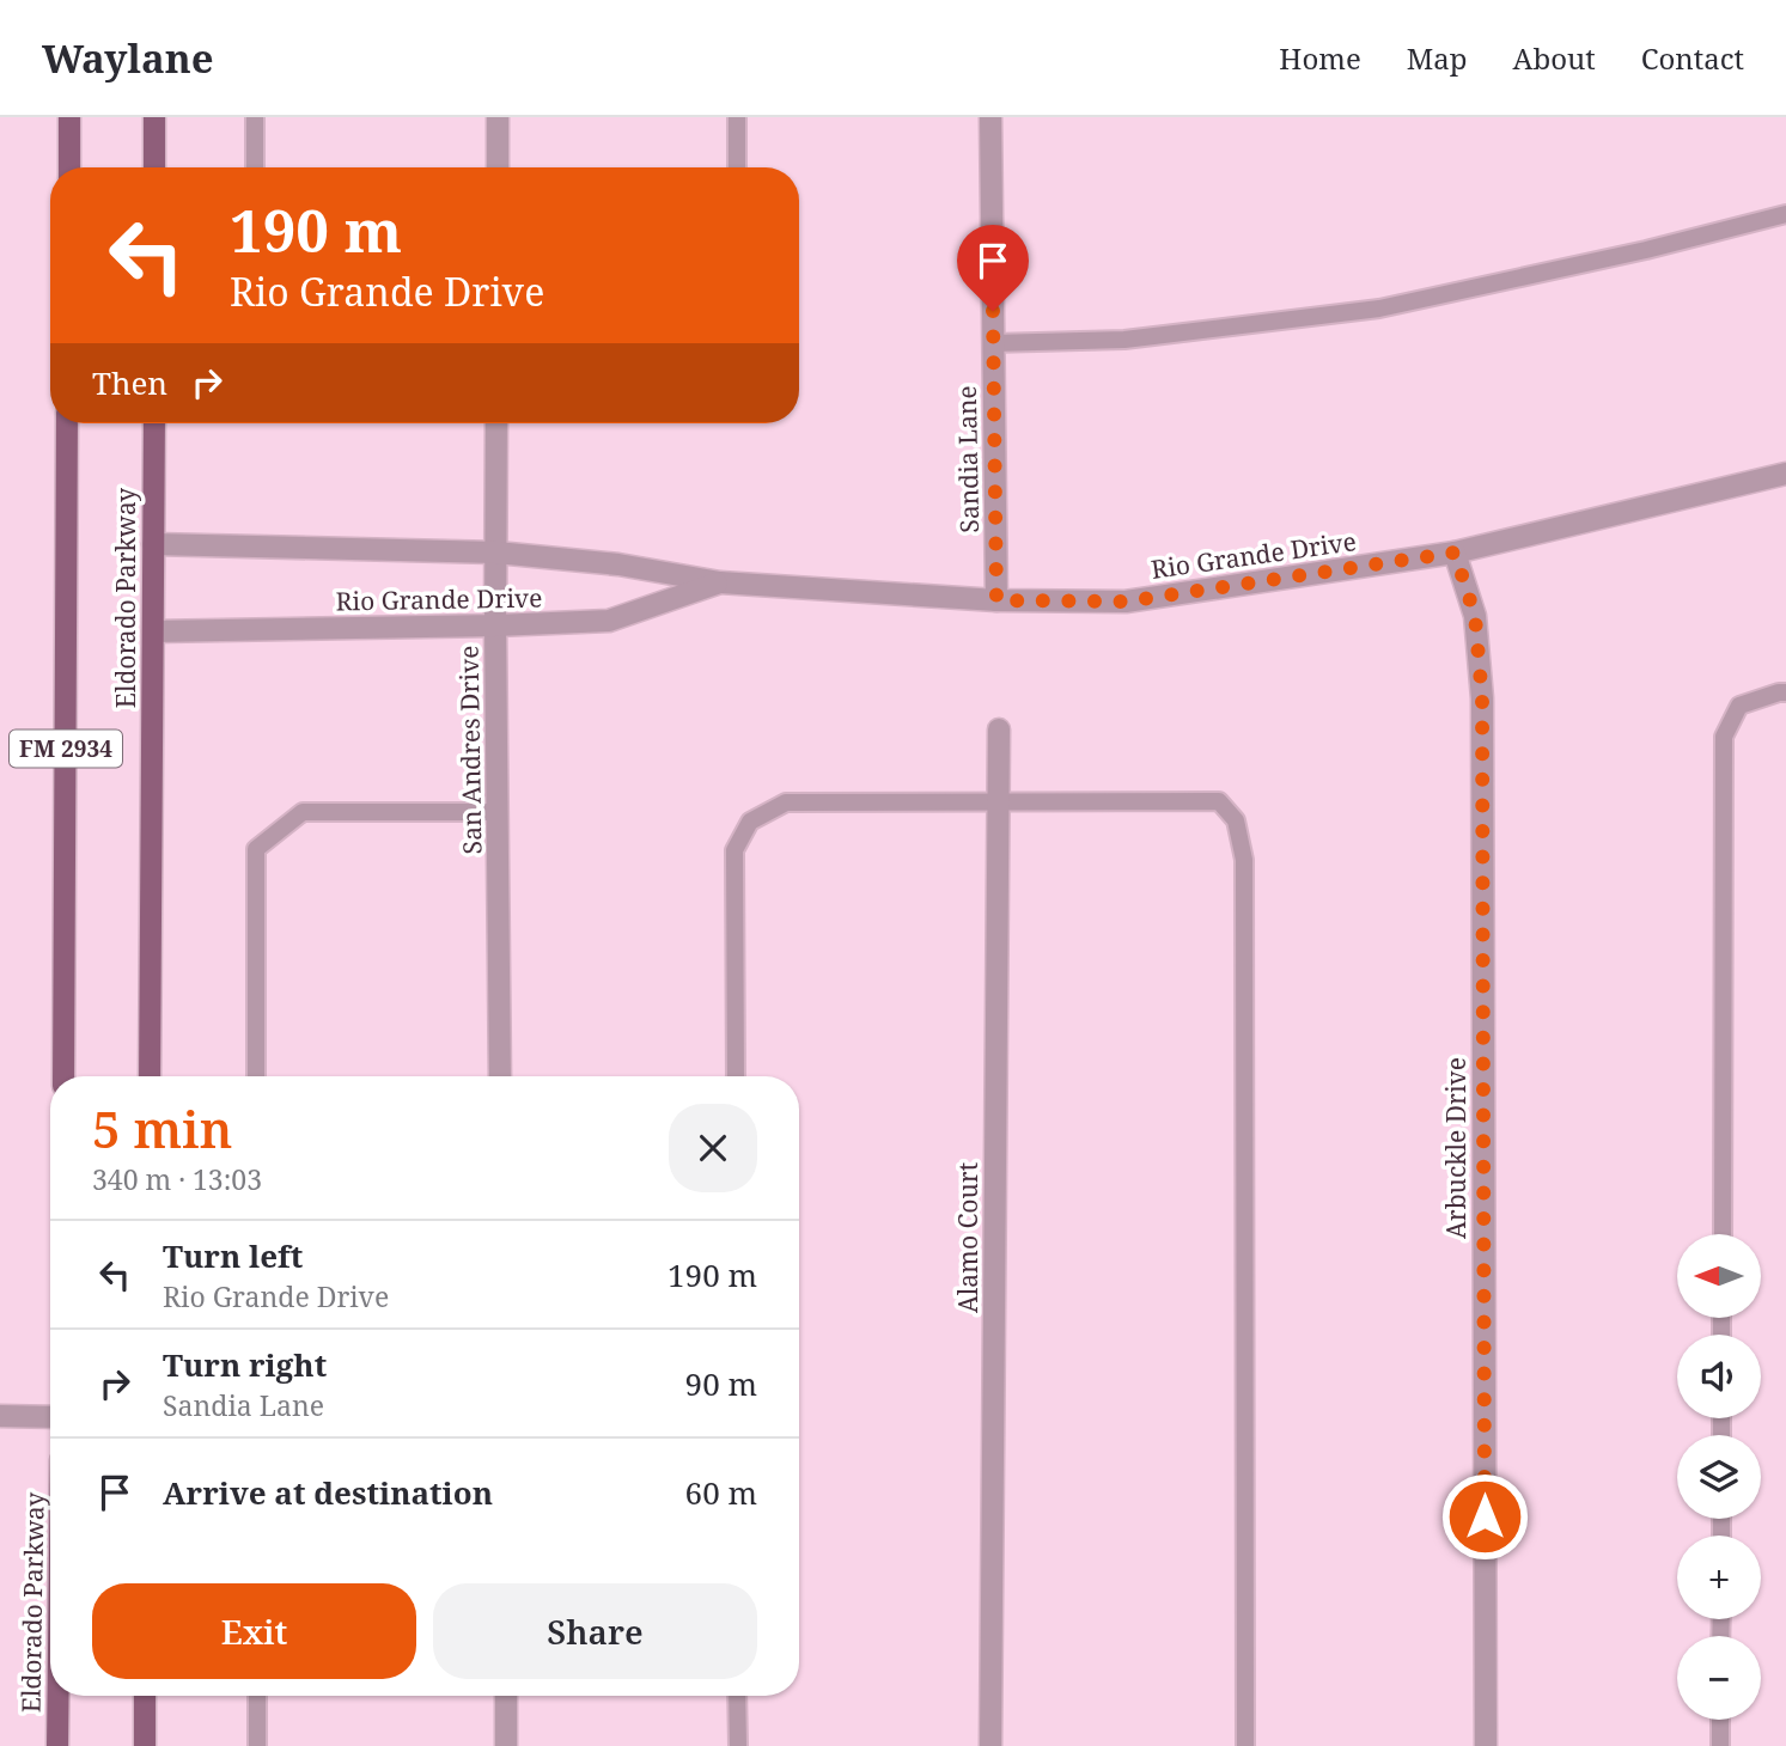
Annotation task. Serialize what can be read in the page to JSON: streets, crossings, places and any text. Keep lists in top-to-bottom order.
{
  "streets": {
    "main road": ["Eldorado Parkway", "FM 2934"],
    "street": [
      "Sandia Lane",
      "Rio Grande Drive",
      "San Andres Drive",
      "Arbuckle Drive",
      "Alamo Court"
    ]
  },
  "crossings": [
    ["Sandia Lane", "Rio Grande Drive"],
    ["Rio Grande Drive", "Eldorado Parkway"],
    ["Rio Grande Drive", "San Andres Drive"],
    ["Rio Grande Drive", "Arbuckle Drive"]
  ],
  "north": "left",
  "page": {
    "header": "Waylane",
    "nav": [
      "Home",
      "Map",
      "About",
      "Contact"
    ],
    "turn": ["190 m", "Rio Grande Drive"],
    "then": "Then",
    "heading": ["5 min", "340 m · 13:03"],
    "list": [
      {
        "name": "Turn left",
        "note": "Rio Grande Drive",
        "value": "190 m"
      },
      {
        "name": "Turn right",
        "note": "Sandia Lane",
        "value": "90 m"
      },
      {
        "name": "Arrive at destination",
        "value": "60 m"
      }
    ],
    "map_buttons": ["+", "−"],
    "buttons": ["Exit", "Share"]
  }
}
